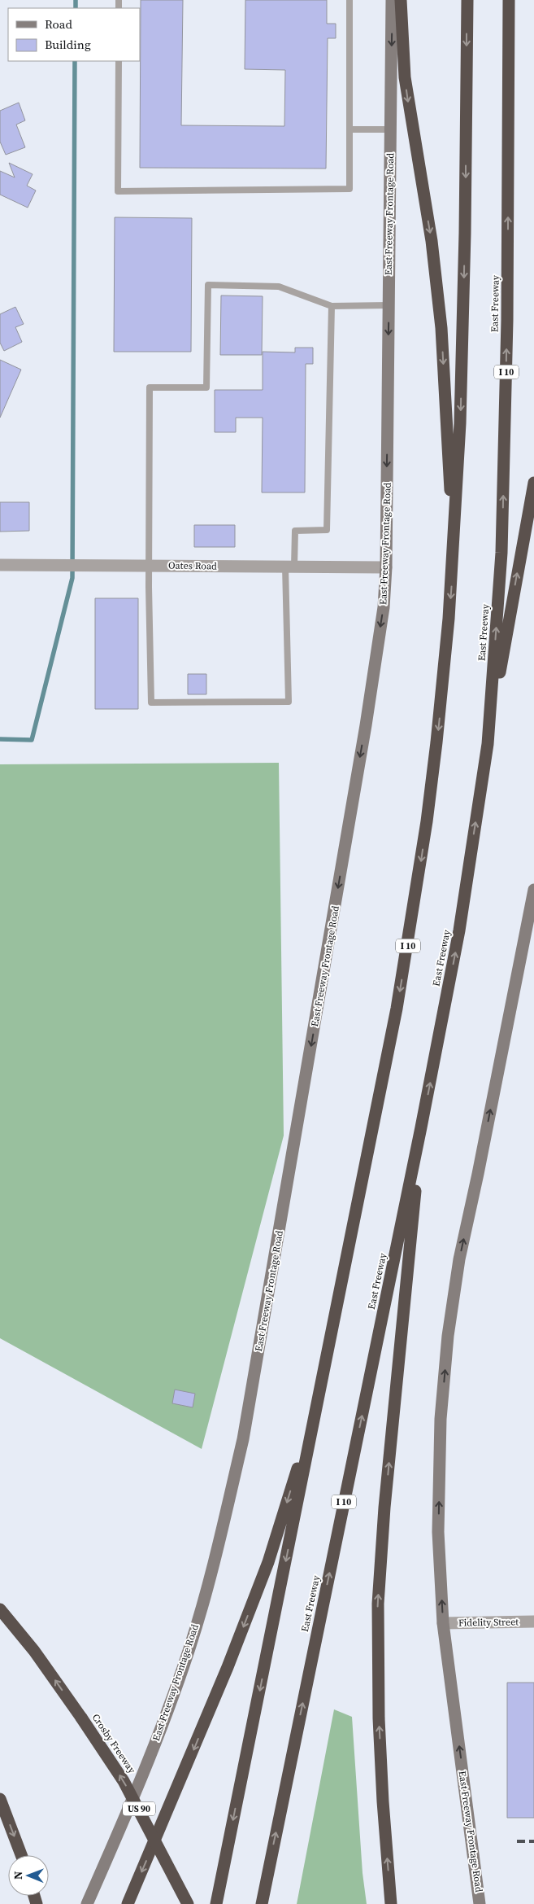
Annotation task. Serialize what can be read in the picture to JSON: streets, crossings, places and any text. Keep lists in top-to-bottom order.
{
  "streets": {
    "highway": [
      "East Freeway",
      "I 10",
      "Crosby Freeway",
      "US 90"
    ],
    "main road": ["East Freeway Frontage Road"],
    "street": ["Oates Road", "Fidelity Street"]
  },
  "crossings": [
    ["East Freeway Frontage Road", "Oates Road"],
    ["East Freeway Frontage Road", "Fidelity Street"]
  ],
  "one_way": ["Crosby Freeway"],
  "legend": ["Road", "Building"],
  "north": "left"
}
